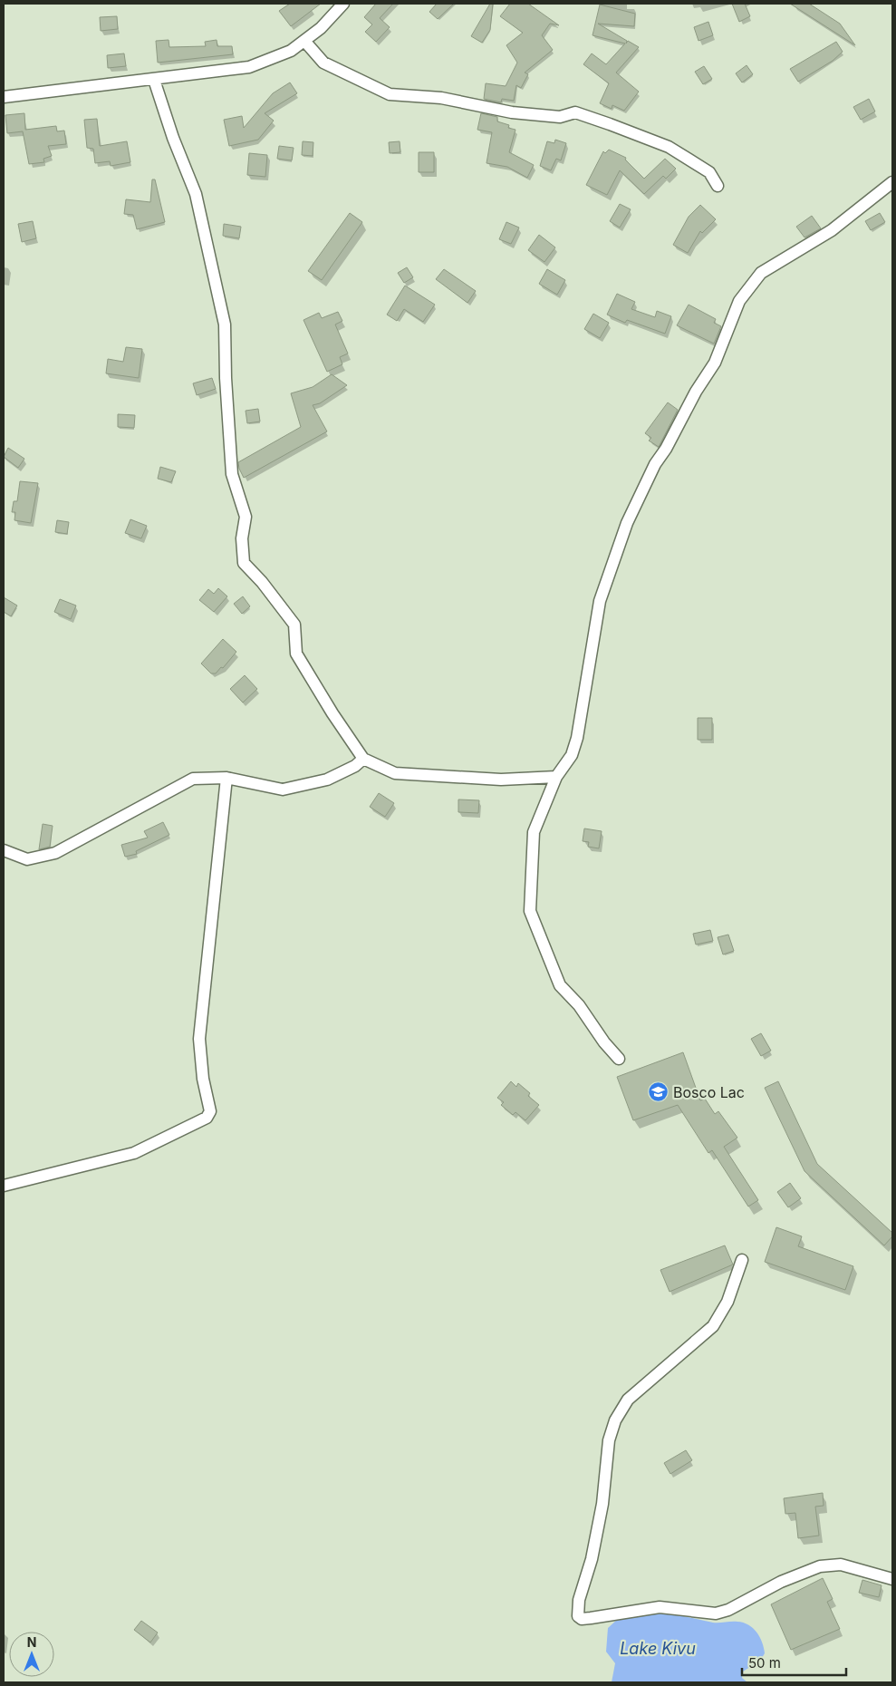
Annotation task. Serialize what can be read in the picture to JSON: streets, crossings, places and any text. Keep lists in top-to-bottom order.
{
  "water": ["Lake Kivu"],
  "places": {
    "school or university": ["Bosco Lac"]
  },
  "scale_bar": "50 m",
  "north": "top"
}
